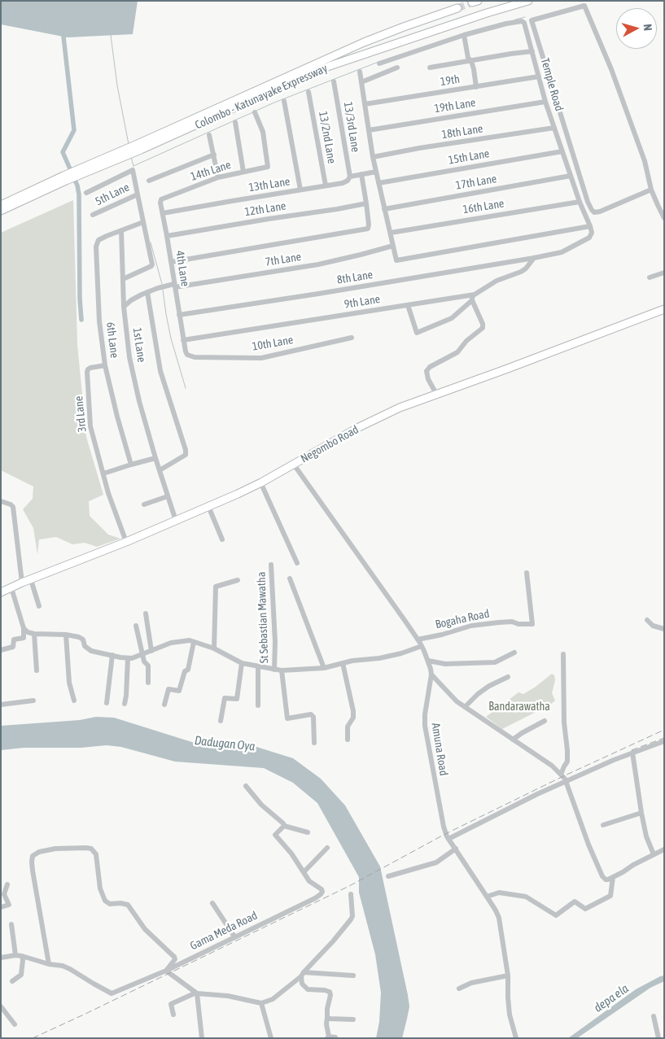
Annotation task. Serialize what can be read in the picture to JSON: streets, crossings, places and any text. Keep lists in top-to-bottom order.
{
  "streets": {
    "highway": ["Colombo - Katunayake Expressway", "Negombo Road"],
    "street": [
      "19th",
      "Temple Road",
      "19th Lane",
      "13/3rd Lane",
      "18th Lane",
      "13/2nd Lane",
      "15th Lane",
      "14th Lane",
      "17th Lane",
      "13th Lane",
      "5th Lane",
      "16th Lane",
      "12th Lane",
      "7th Lane",
      "4th Lane",
      "8th Lane",
      "9th Lane",
      "6th Lane",
      "10th Lane",
      "1st Lane",
      "3rd Lane",
      "St Sebastian Mawatha",
      "Bogaha Road",
      "Amuna Road",
      "Gama Meda Road"
    ]
  },
  "crossings": [
    ["19th", "Temple Road"],
    ["Temple Road", "19th Lane"],
    ["Temple Road", "18th Lane"],
    ["Temple Road", "15th Lane"],
    ["Temple Road", "17th Lane"],
    ["Temple Road", "16th Lane"],
    ["13/3rd Lane", "13th Lane"],
    ["13/2nd Lane", "13th Lane"],
    ["14th Lane", "4th Lane"],
    ["13th Lane", "4th Lane"],
    ["12th Lane", "4th Lane"],
    ["7th Lane", "4th Lane"],
    ["7th Lane", "1st Lane"],
    ["4th Lane", "8th Lane"],
    ["4th Lane", "9th Lane"],
    ["4th Lane", "10th Lane"],
    ["8th Lane", "9th Lane"],
    ["9th Lane", "10th Lane"],
    ["6th Lane", "1st Lane"],
    ["6th Lane", "3rd Lane"],
    ["1st Lane", "Negombo Road"],
    ["Negombo Road", "Amuna Road"],
    ["Bogaha Road", "Amuna Road"]
  ],
  "water": ["Dadugan Oya", "depa ela"],
  "parks": ["Bandarawatha"],
  "north": "right"
}
